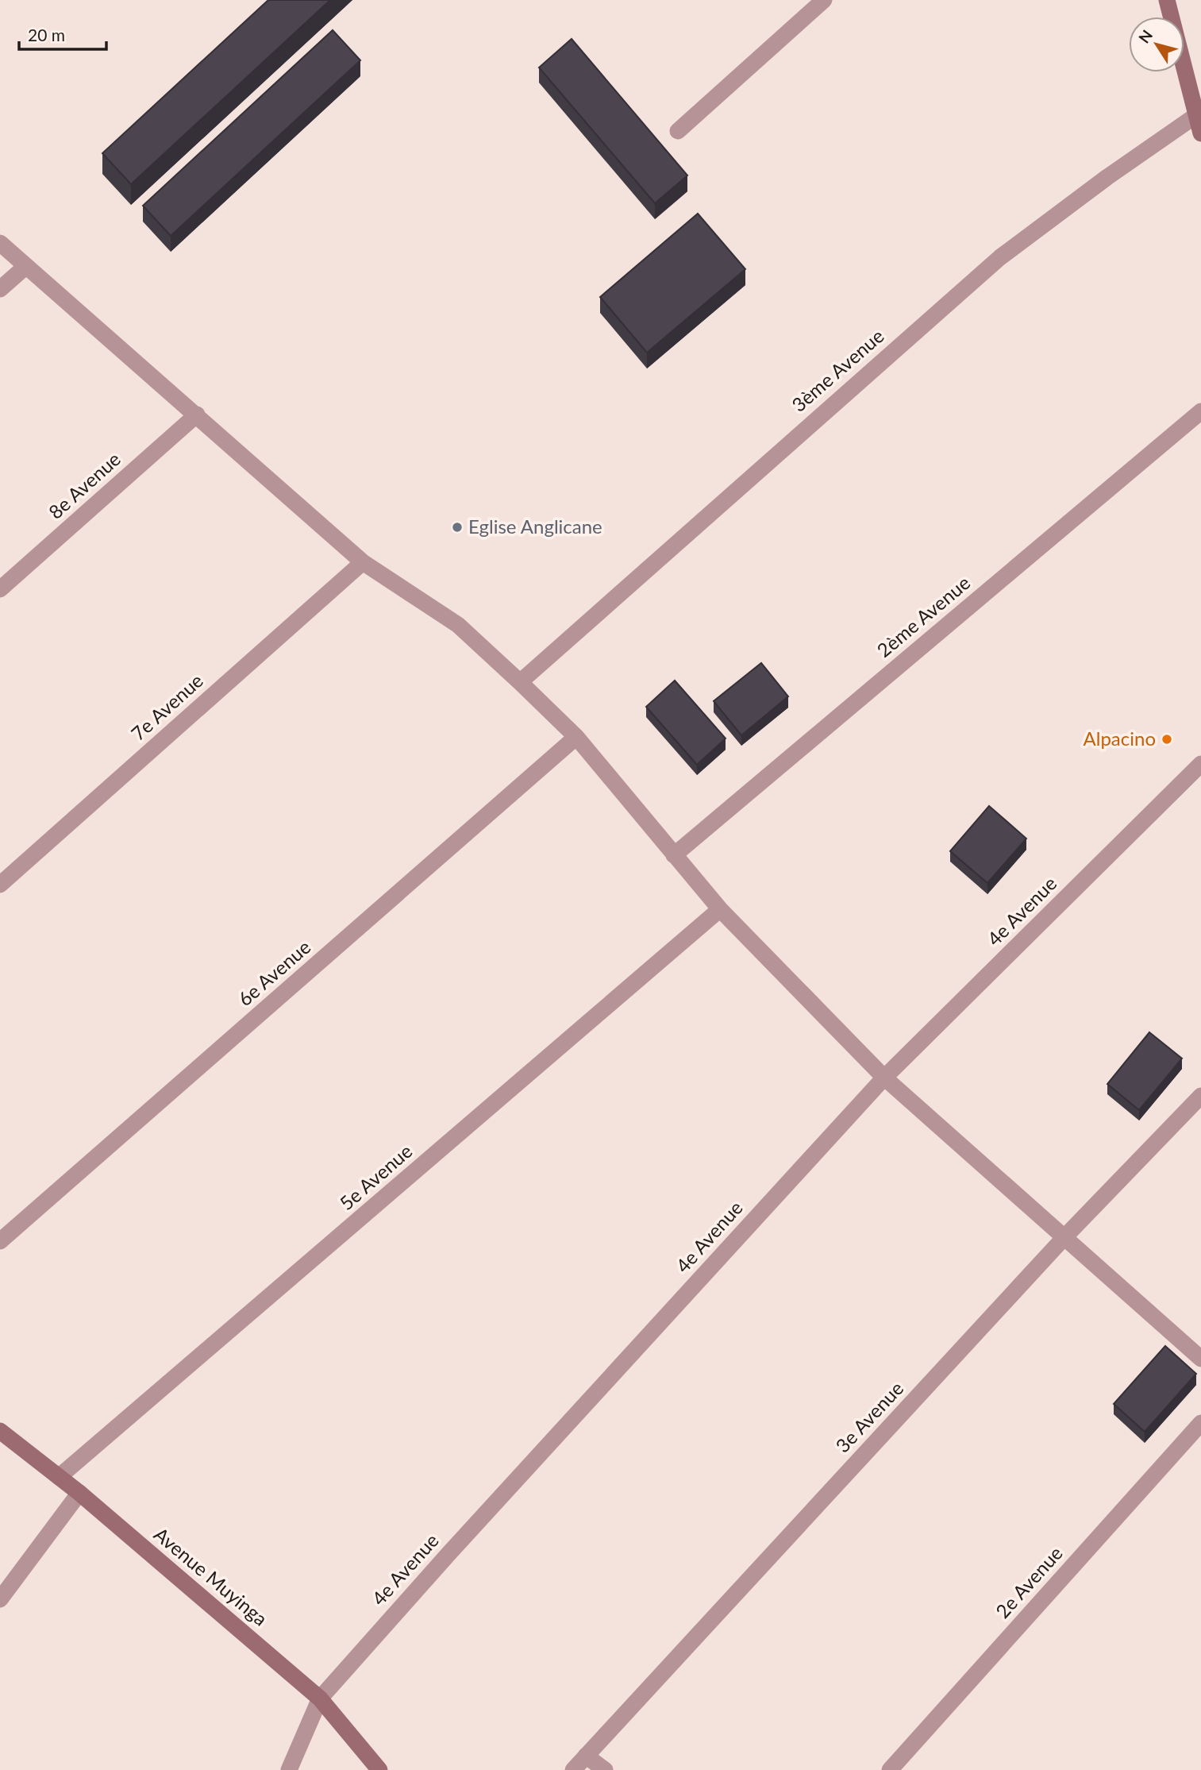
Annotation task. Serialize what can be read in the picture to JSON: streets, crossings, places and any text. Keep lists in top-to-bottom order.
{
  "streets": {
    "street": [
      "3ème Avenue",
      "8e Avenue",
      "2ème Avenue",
      "7e Avenue",
      "4e Avenue",
      "6e Avenue",
      "5e Avenue",
      "3e Avenue",
      "Avenue Muyinga",
      "2e Avenue"
    ]
  },
  "crossings": [
    ["4e Avenue", "Avenue Muyinga"],
    ["5e Avenue", "Avenue Muyinga"]
  ],
  "places": ["Eglise Anglicane", "Alpacino"],
  "scale_bar": "20 m",
  "north": "top left"
}
